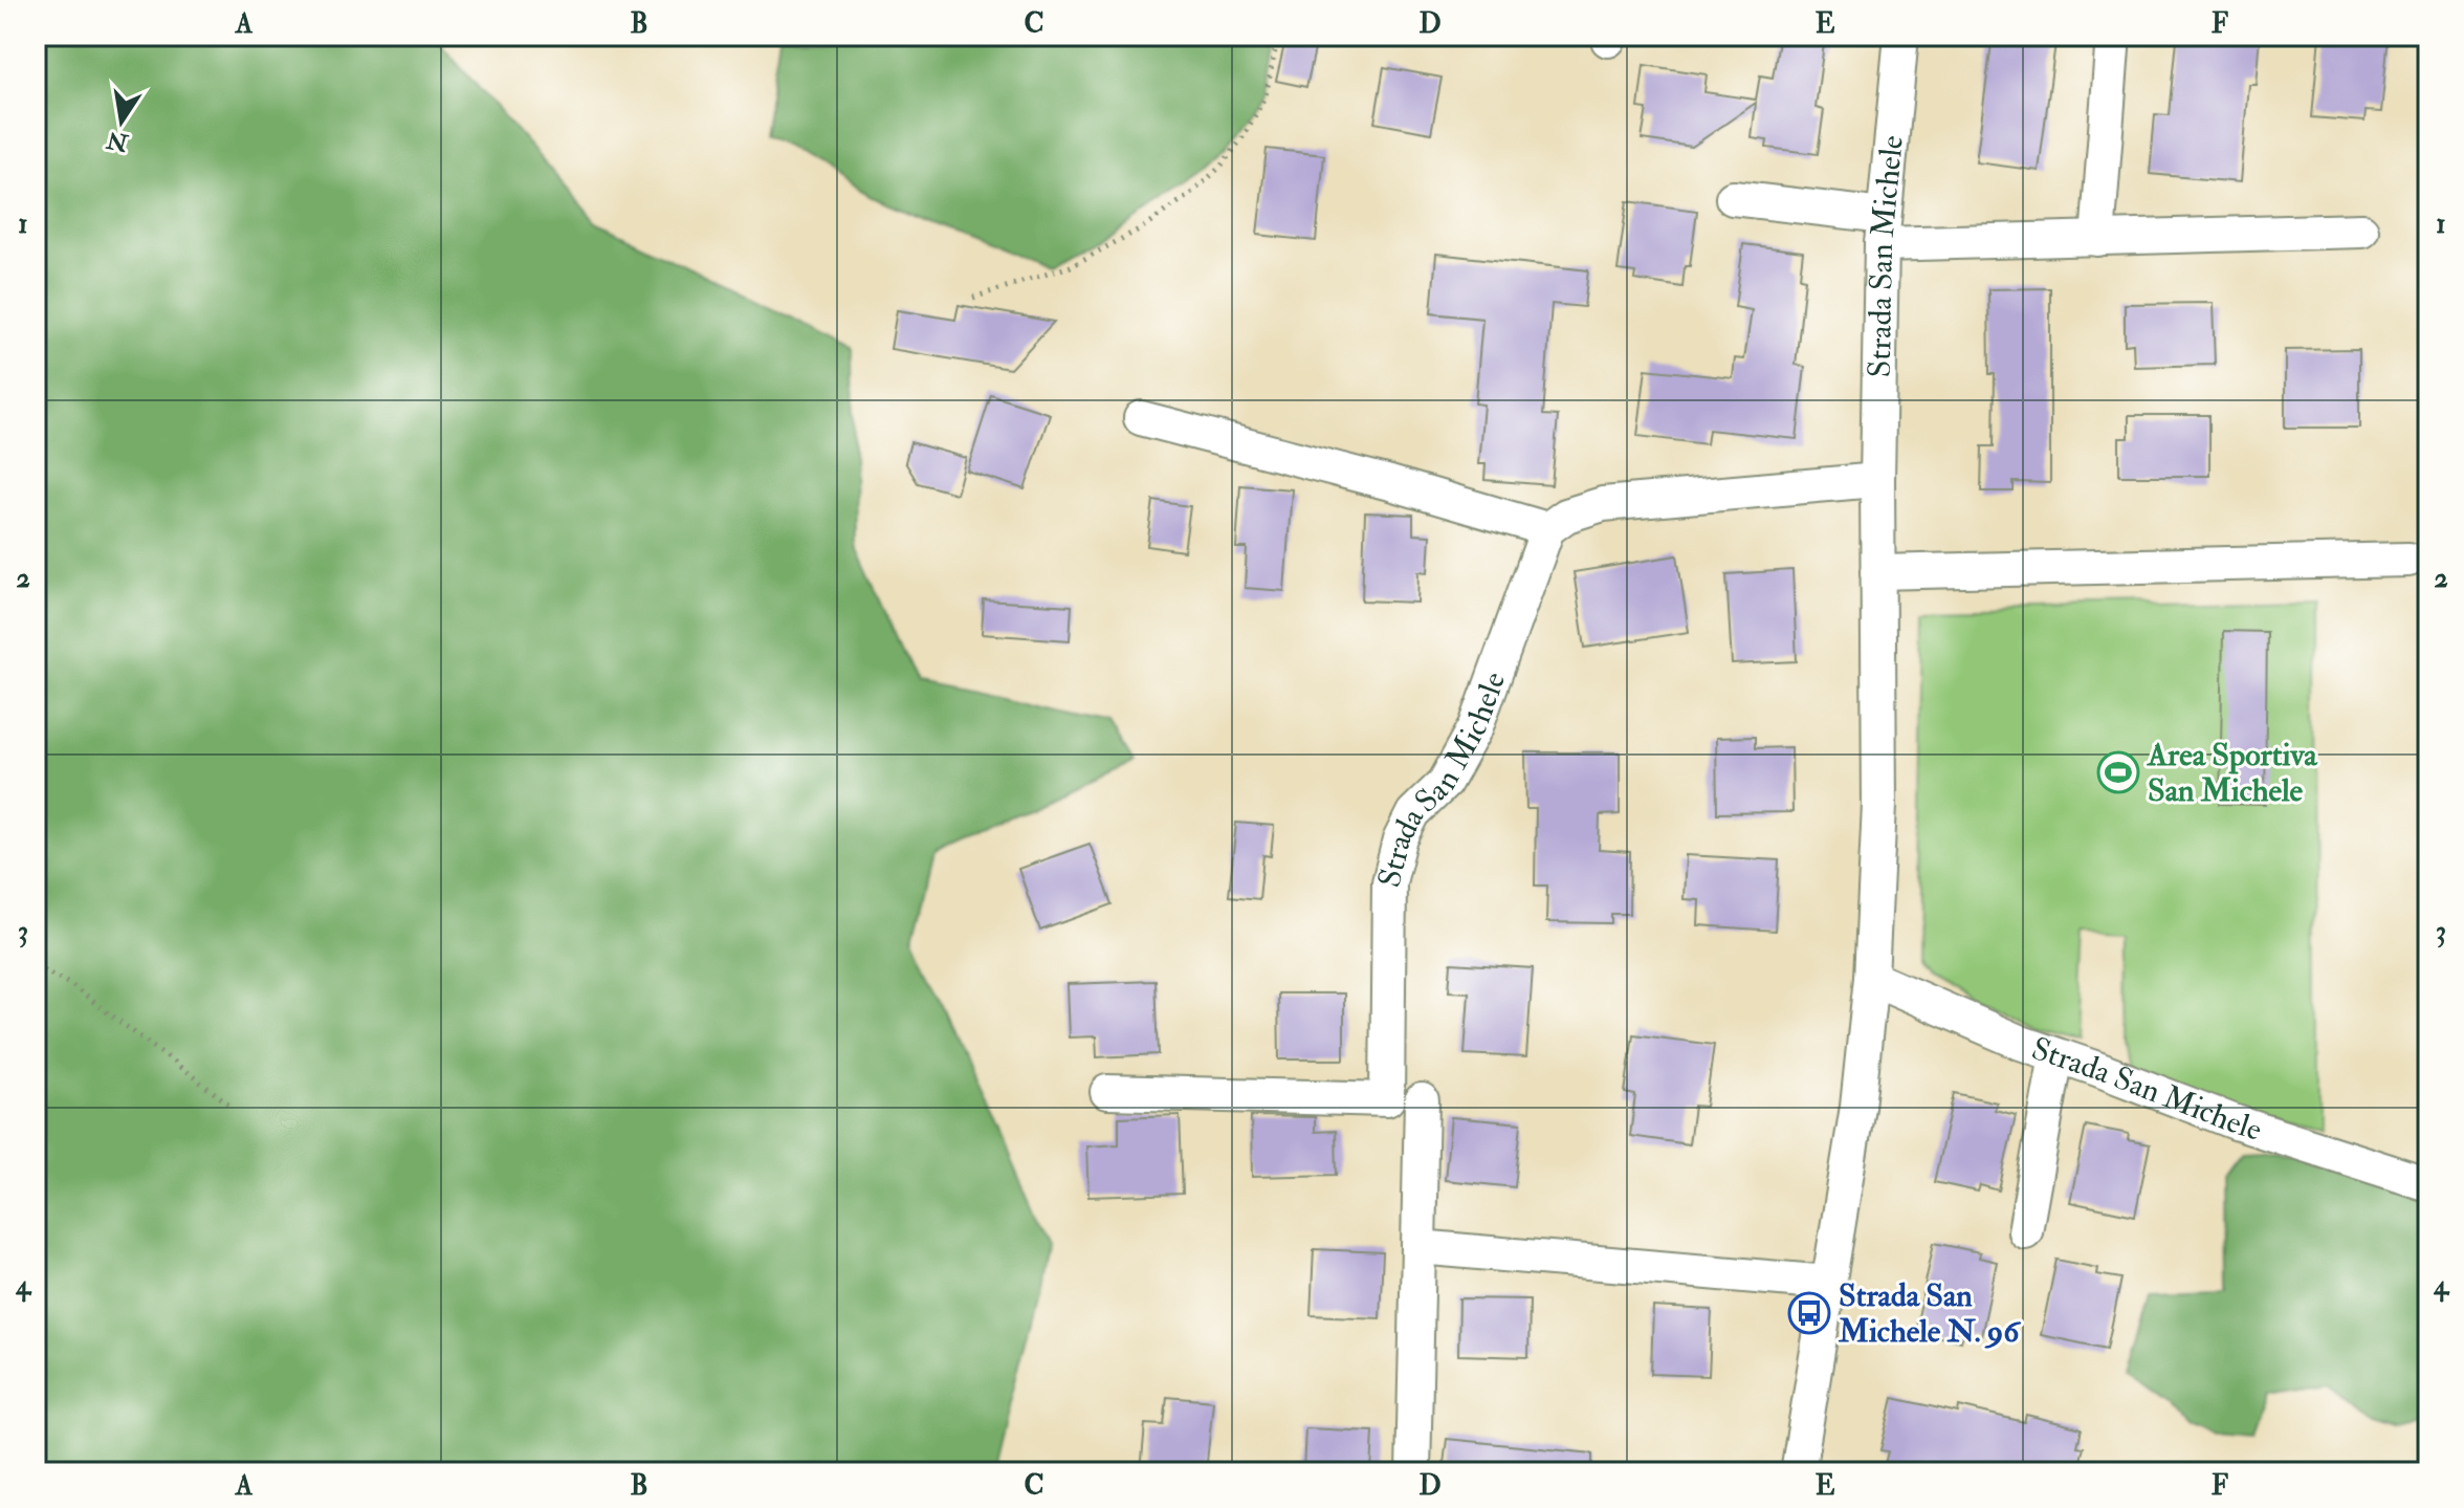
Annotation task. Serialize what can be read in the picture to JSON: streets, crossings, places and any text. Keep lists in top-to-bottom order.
{
  "streets": {
    "street": ["Strada San Michele"]
  },
  "places": {
    "sports": ["Area Sportiva San Michele"],
    "bus stop": ["Strada San Michele N. 96"]
  },
  "north": "bottom",
  "grid": {
    "columns": [
      "A",
      "B",
      "C",
      "D",
      "E",
      "F"
    ],
    "rows": [
      "1",
      "2",
      "3",
      "4"
    ]
  }
}
